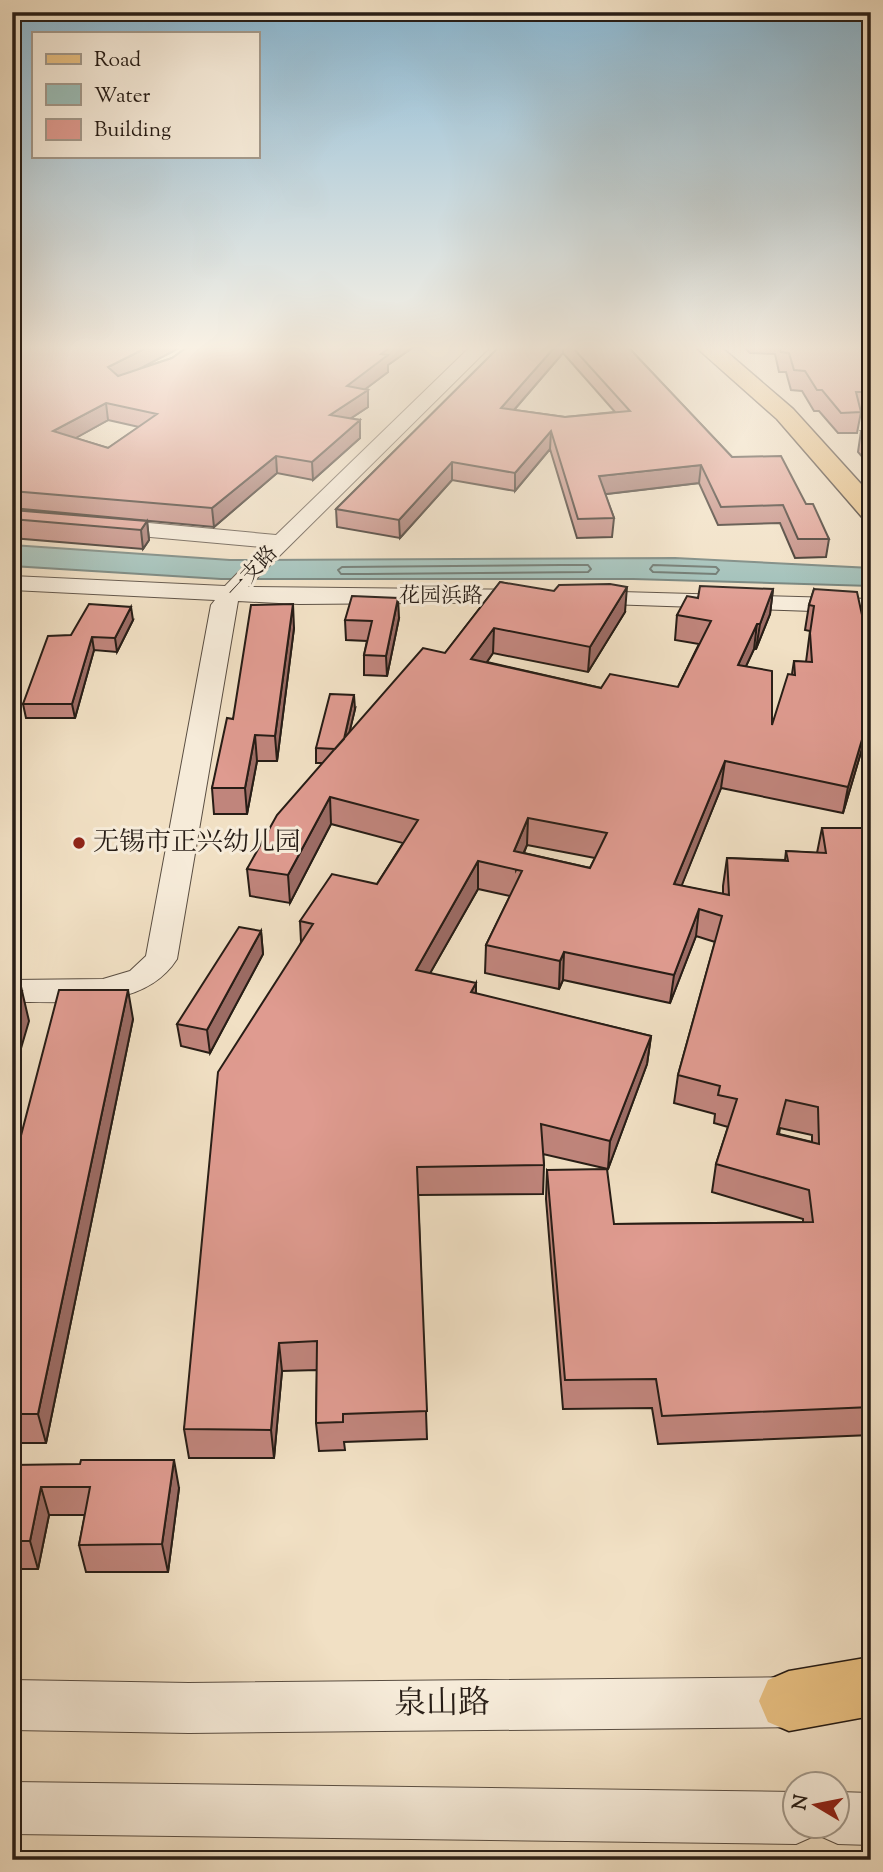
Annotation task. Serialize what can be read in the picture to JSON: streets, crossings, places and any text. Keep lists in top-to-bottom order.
{
  "streets": {
    "street": ["一支路", "花园浜路", "泉山路"]
  },
  "crossings": [
    ["一支路", "花园浜路"]
  ],
  "places": ["无锡市正兴幼儿园"],
  "legend": ["Road", "Water", "Building"],
  "north": "left"
}
